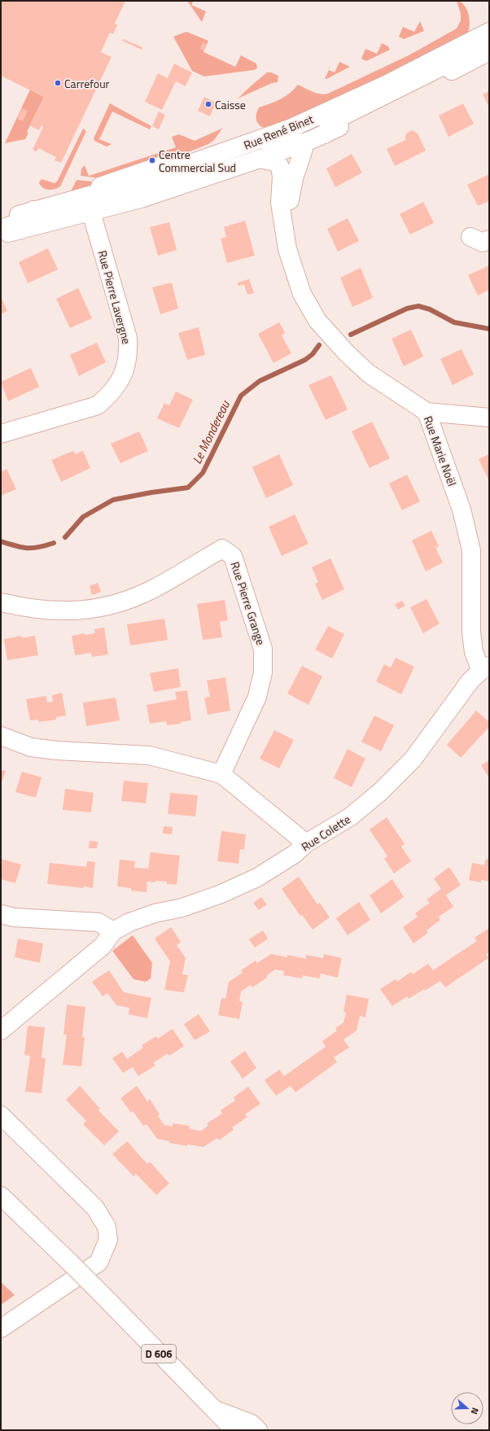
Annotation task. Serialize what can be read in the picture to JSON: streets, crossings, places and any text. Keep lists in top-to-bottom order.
{
  "streets": {
    "street": [
      "Rue René Binet",
      "Rue Pierre Lavergne",
      "Rue Marie Noël",
      "Rue Pierre Grange",
      "Rue Colette",
      "D 606"
    ]
  },
  "crossings": [
    ["Rue René Binet", "Rue Pierre Lavergne"],
    ["Rue René Binet", "Rue Marie Noël"],
    ["Rue Marie Noël", "Rue Colette"]
  ],
  "water": ["Le Mondereau"],
  "places": ["Carrefour", "Caisse", "Centre Commercial Sud"],
  "north": "right"
}
